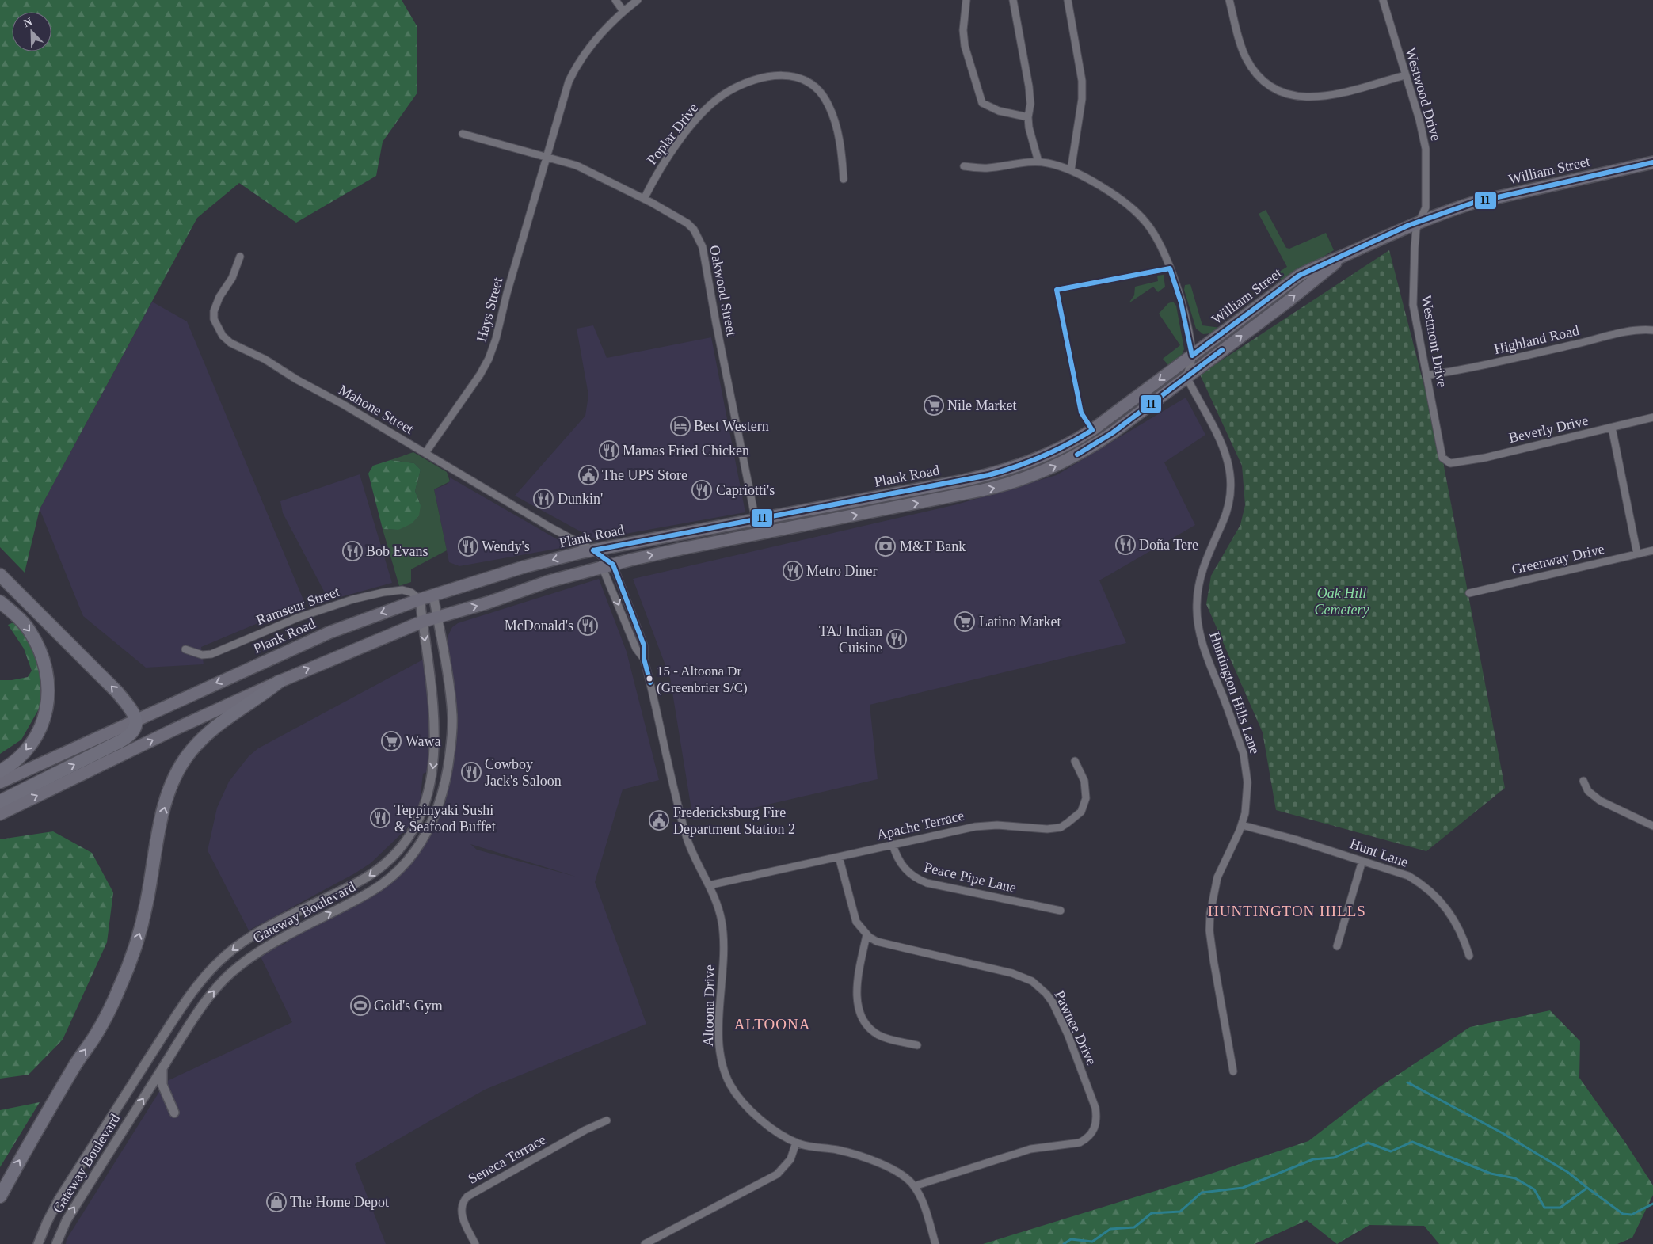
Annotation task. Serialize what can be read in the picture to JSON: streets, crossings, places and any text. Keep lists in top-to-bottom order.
{
  "streets": {
    "highway": ["William Street", "Plank Road"],
    "street": [
      "Westwood Drive",
      "Poplar Drive",
      "Oakwood Street",
      "Hays Street",
      "Highland Road",
      "Westmont Drive",
      "Mahone Street",
      "Beverly Drive",
      "Greenway Drive",
      "Ramseur Street",
      "Huntington Hills Lane",
      "Apache Terrace",
      "Hunt Lane",
      "Peace Pipe Lane",
      "Gateway Boulevard",
      "Altoona Drive",
      "Pawnee Drive",
      "Seneca Terrace"
    ]
  },
  "crossings": [
    ["Westwood Drive", "William Street"],
    ["Westwood Drive", "Westmont Drive"],
    ["Poplar Drive", "Oakwood Street"],
    ["William Street", "Westmont Drive"],
    ["William Street", "Plank Road"],
    ["William Street", "Huntington Hills Lane"],
    ["Oakwood Street", "Hays Street"],
    ["Oakwood Street", "Plank Road"],
    ["Hays Street", "Mahone Street"],
    ["Highland Road", "Westmont Drive"],
    ["Westmont Drive", "Beverly Drive"],
    ["Mahone Street", "Plank Road"],
    ["Plank Road", "Ramseur Street"],
    ["Plank Road", "Huntington Hills Lane"],
    ["Plank Road", "Gateway Boulevard"],
    ["Plank Road", "Altoona Drive"],
    ["Ramseur Street", "Gateway Boulevard"],
    ["Huntington Hills Lane", "Hunt Lane"],
    ["Apache Terrace", "Peace Pipe Lane"],
    ["Apache Terrace", "Altoona Drive"],
    ["Altoona Drive", "Pawnee Drive"]
  ],
  "districts": ["HUNTINGTON HILLS", "ALTOONA"],
  "parks": ["Oak Hill Cemetery"],
  "places": {
    "supermarket": ["Nile Market", "Latino Market", "Wawa"],
    "hotel": ["Best Western"],
    "restaurant": [
      "Mamas Fried Chicken",
      "Capriotti's",
      "Dunkin'",
      "Doña Tere",
      "Wendy's",
      "Bob Evans",
      "Metro Diner",
      "McDonald's",
      "TAJ Indian Cuisine",
      "Cowboy Jack's Saloon",
      "Teppinyaki Sushi & Seafood Buffet"
    ],
    "public building": ["The UPS Store", "Fredericksburg Fire Department Station 2"],
    "bank": ["M&T Bank"],
    "other": ["15 - Altoona Dr (Greenbrier S/C)"],
    "sports": ["Gold's Gym"],
    "shop": ["The Home Depot"]
  },
  "lines": ["transit line 11"],
  "north": "top left"
}
